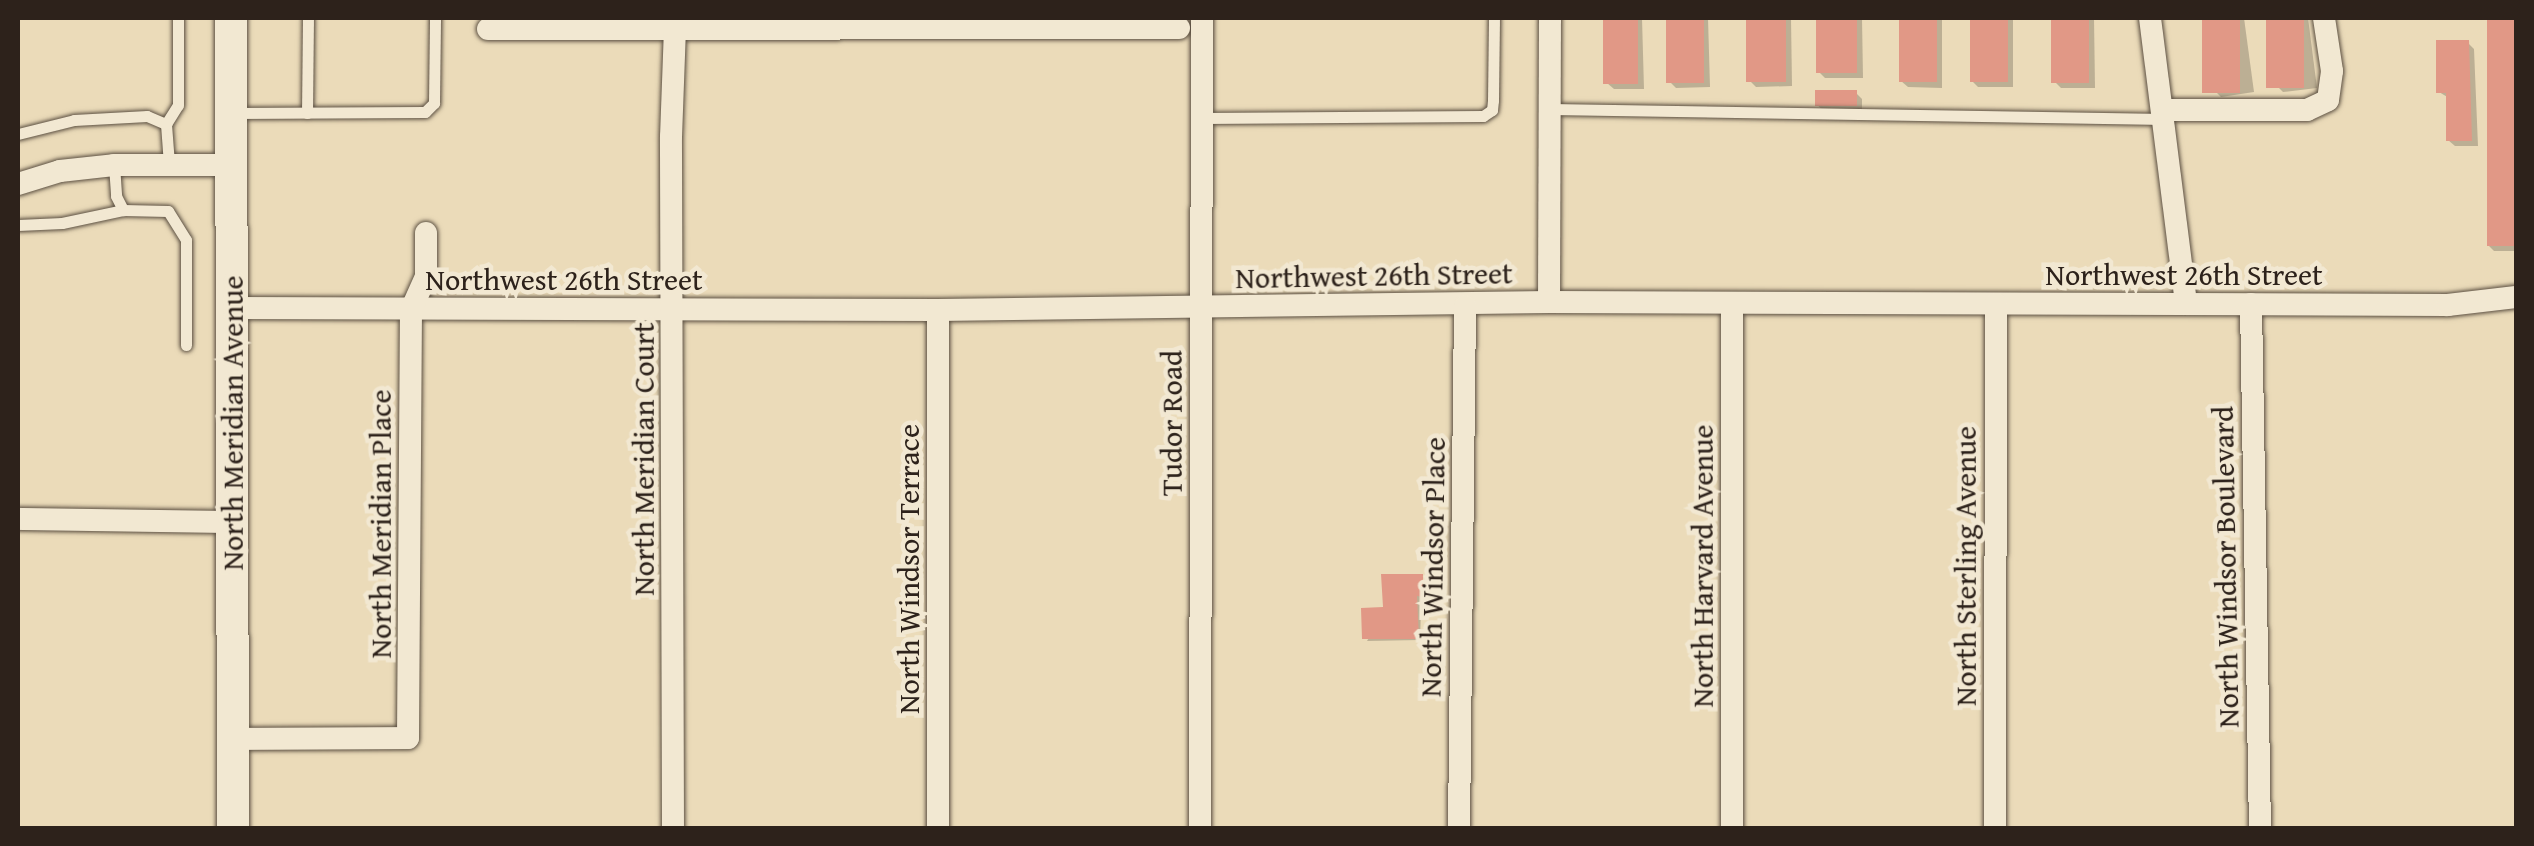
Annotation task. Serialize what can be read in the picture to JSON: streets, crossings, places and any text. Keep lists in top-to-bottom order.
{
  "streets": {
    "main road": ["North Meridian Avenue"],
    "street": [
      "Northwest 26th Street",
      "Tudor Road",
      "North Meridian Court",
      "North Meridian Place",
      "North Harvard Avenue",
      "North Sterling Avenue",
      "North Windsor Place",
      "North Windsor Boulevard",
      "North Windsor Terrace"
    ]
  },
  "crossings": [
    ["Northwest 26th Street", "North Meridian Avenue"],
    ["Northwest 26th Street", "Tudor Road"],
    ["Northwest 26th Street", "North Meridian Court"],
    ["Northwest 26th Street", "North Meridian Place"],
    ["Northwest 26th Street", "North Harvard Avenue"],
    ["Northwest 26th Street", "North Sterling Avenue"],
    ["Northwest 26th Street", "North Windsor Place"],
    ["Northwest 26th Street", "North Windsor Boulevard"],
    ["Northwest 26th Street", "North Windsor Terrace"],
    ["North Meridian Avenue", "North Meridian Place"]
  ]
}
